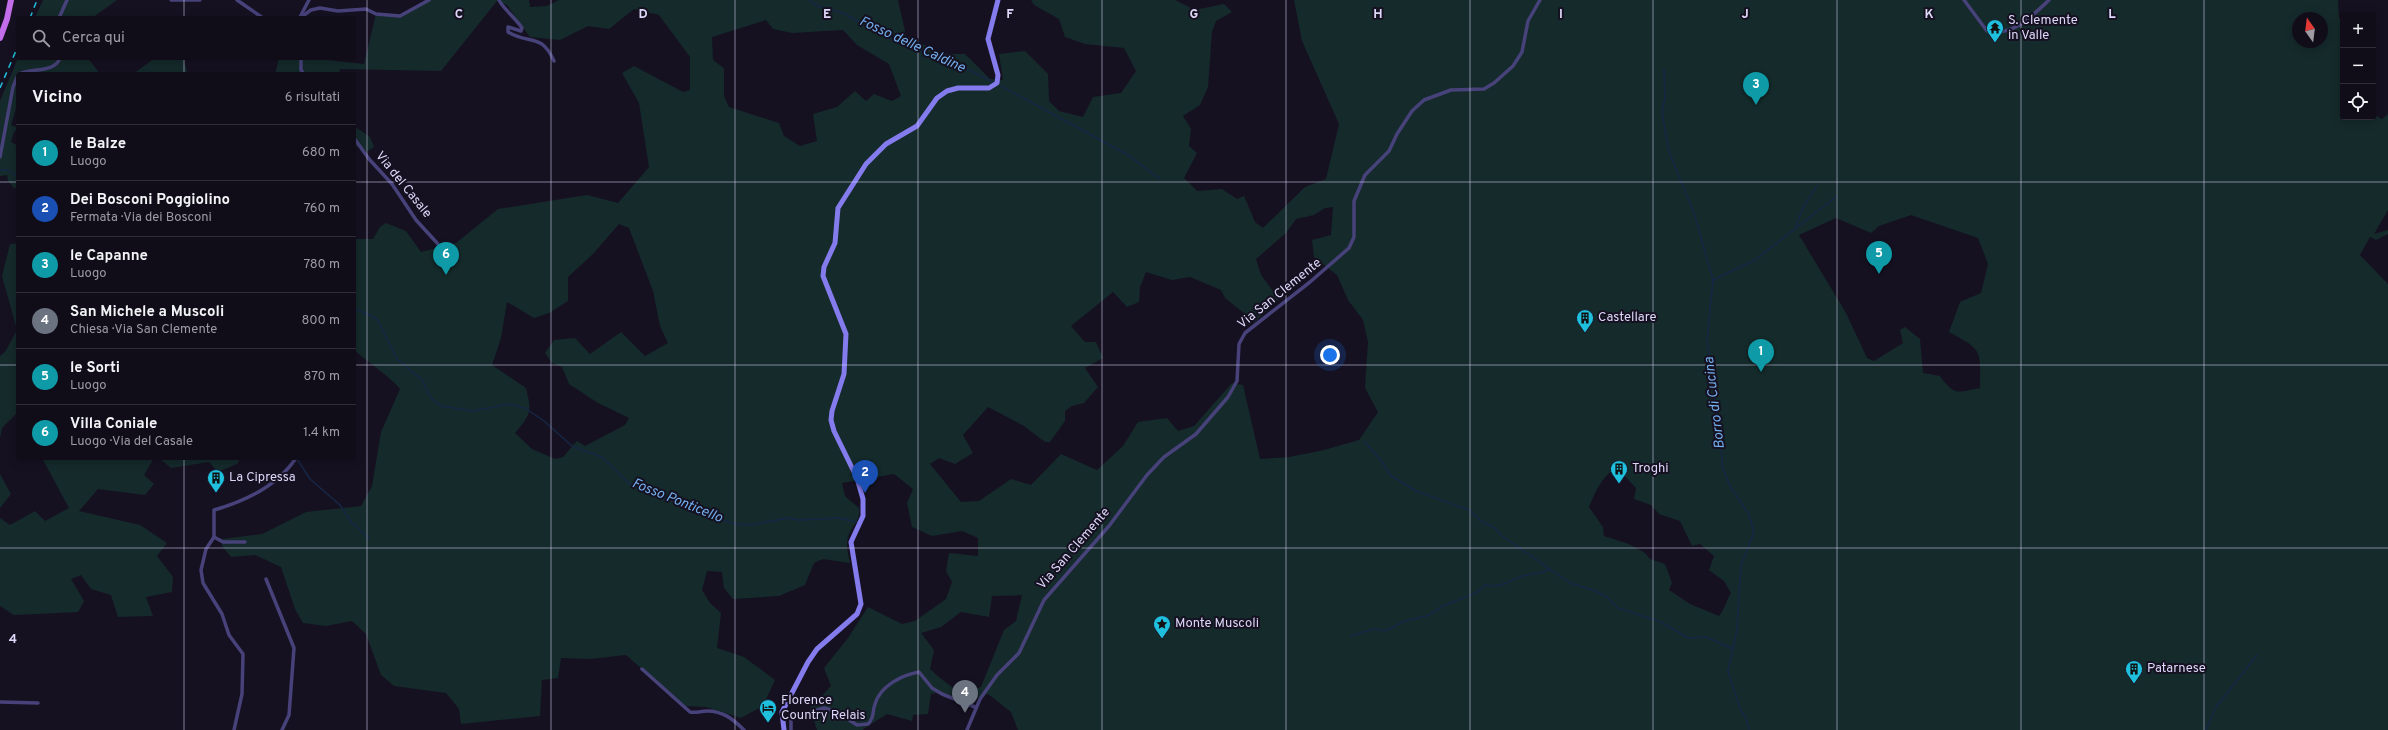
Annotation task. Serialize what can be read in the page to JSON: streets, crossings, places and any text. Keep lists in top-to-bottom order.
{
  "streets": {
    "street": ["Via del Casale", "Via San Clemente"]
  },
  "water": ["Fosso delle Caldine", "Borro di Cucina", "Fosso Ponticello"],
  "places": {
    "temple": ["S. Clemente in Valle"],
    "building": [
      "Castellare",
      "Troghi",
      "La Cipressa",
      "Patarnese"
    ],
    "place": ["Monte Muscoli"],
    "hotel": ["Florence Country Relais"]
  },
  "north": "top",
  "page": {
    "map_buttons": ["+", "−"],
    "search": "Cerca qui",
    "pins": [
      "3",
      "5",
      "6",
      "1",
      "2",
      "4"
    ],
    "heading": ["Vicino", "6 risultati"],
    "list": [
      {
        "mark": "1",
        "name": "le Balze",
        "note": "Luogo",
        "value": "680 m"
      },
      {
        "mark": "2",
        "name": "Dei Bosconi Poggiolino",
        "note": "Fermata · Via dei Bosconi",
        "value": "760 m"
      },
      {
        "mark": "3",
        "name": "le Capanne",
        "note": "Luogo",
        "value": "780 m"
      },
      {
        "mark": "4",
        "name": "San Michele a Muscoli",
        "note": "Chiesa · Via San Clemente",
        "value": "800 m"
      },
      {
        "mark": "5",
        "name": "le Sorti",
        "note": "Luogo",
        "value": "870 m"
      },
      {
        "mark": "6",
        "name": "Villa Coniale",
        "note": "Luogo · Via del Casale",
        "value": "1.4 km"
      }
    ]
  },
  "grid": {
    "columns": [
      "C",
      "D",
      "E",
      "F",
      "G",
      "H",
      "I",
      "J",
      "K",
      "L"
    ],
    "rows": ["4"]
  }
}
